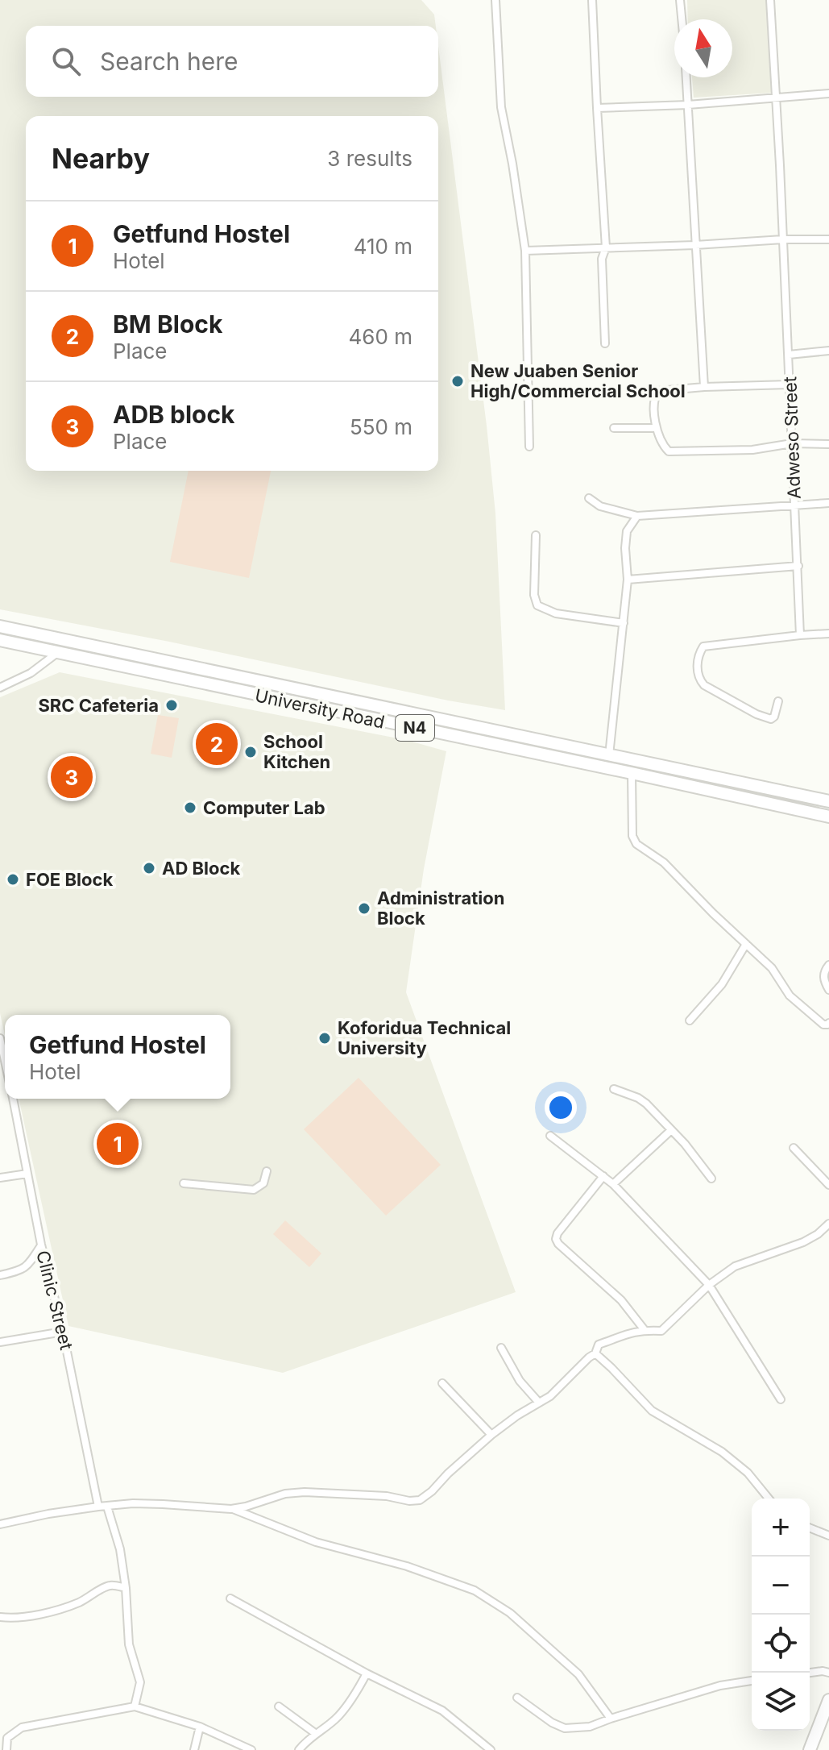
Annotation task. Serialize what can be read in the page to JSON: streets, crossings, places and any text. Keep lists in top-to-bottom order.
{
  "streets": {
    "highway": ["University Road", "N4"],
    "street": ["Adweso Street", "Clinic Street"]
  },
  "places": [
    "New Juaben Senior High/Commercial School",
    "SRC Cafeteria",
    "School Kitchen",
    "Computer Lab",
    "AD Block",
    "FOE Block",
    "Administration Block",
    "Koforidua Technical University"
  ],
  "north": "top",
  "page": {
    "search": "Search here",
    "heading": ["Nearby", "3 results"],
    "list": [
      {
        "mark": "1",
        "name": "Getfund Hostel",
        "note": "Hotel",
        "value": "410 m"
      },
      {
        "mark": "2",
        "name": "BM Block",
        "note": "Place",
        "value": "460 m"
      },
      {
        "mark": "3",
        "name": "ADB block",
        "note": "Place",
        "value": "550 m"
      }
    ],
    "pins": ["2", "3", "1"],
    "popup": ["Getfund Hostel", "Hotel"],
    "map_buttons": ["+", "−"]
  }
}
